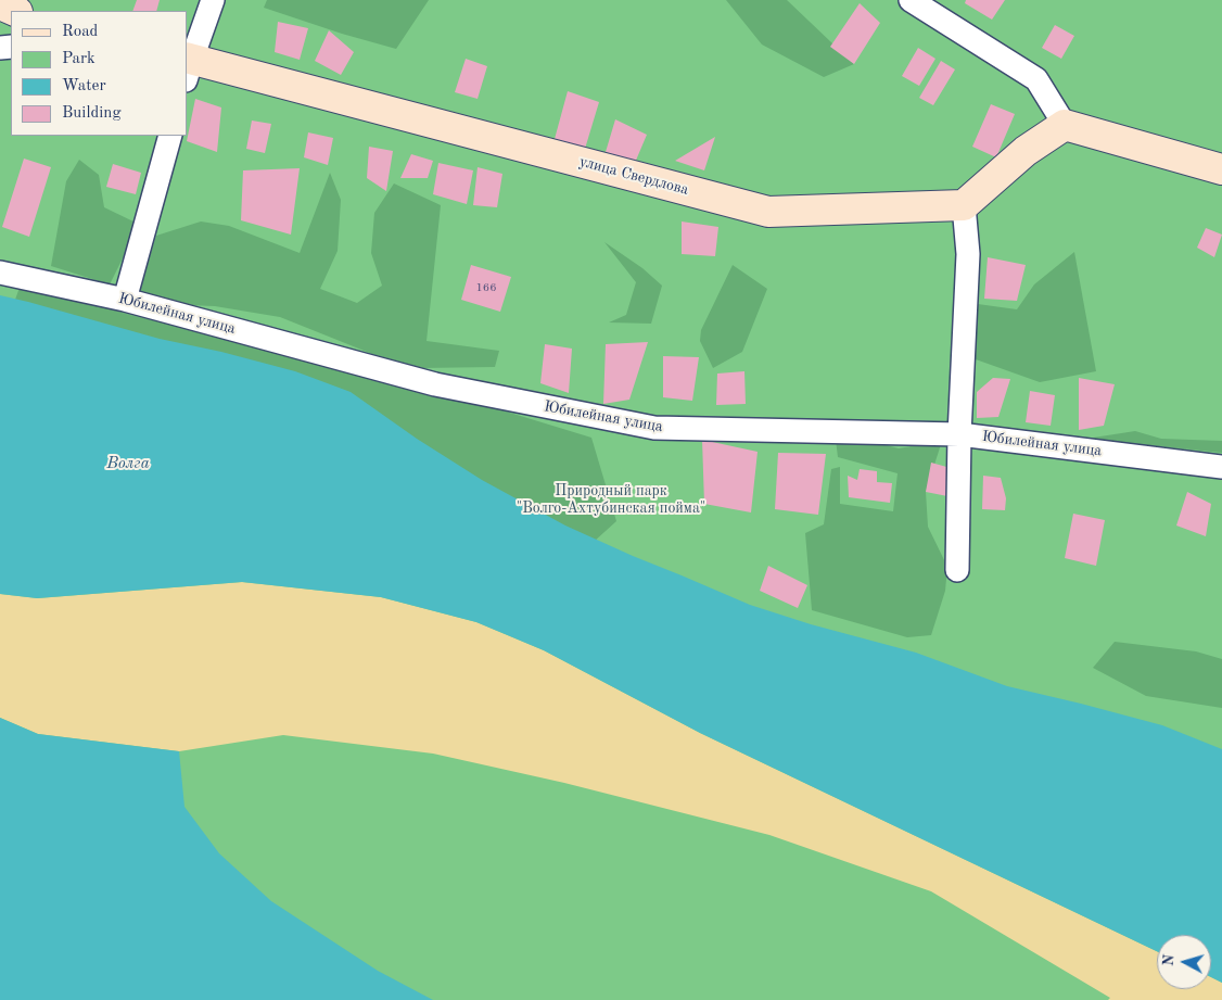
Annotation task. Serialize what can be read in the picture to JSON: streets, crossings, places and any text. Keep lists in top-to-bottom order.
{
  "streets": {
    "street": ["улица Свердлова", "Юбилейная улица"]
  },
  "water": ["Волга"],
  "parks": ["Природный парк \"Волго-Ахтубинская пойма\""],
  "house_numbers": ["166"],
  "legend": [
    "Road",
    "Park",
    "Water",
    "Building"
  ],
  "north": "left"
}
